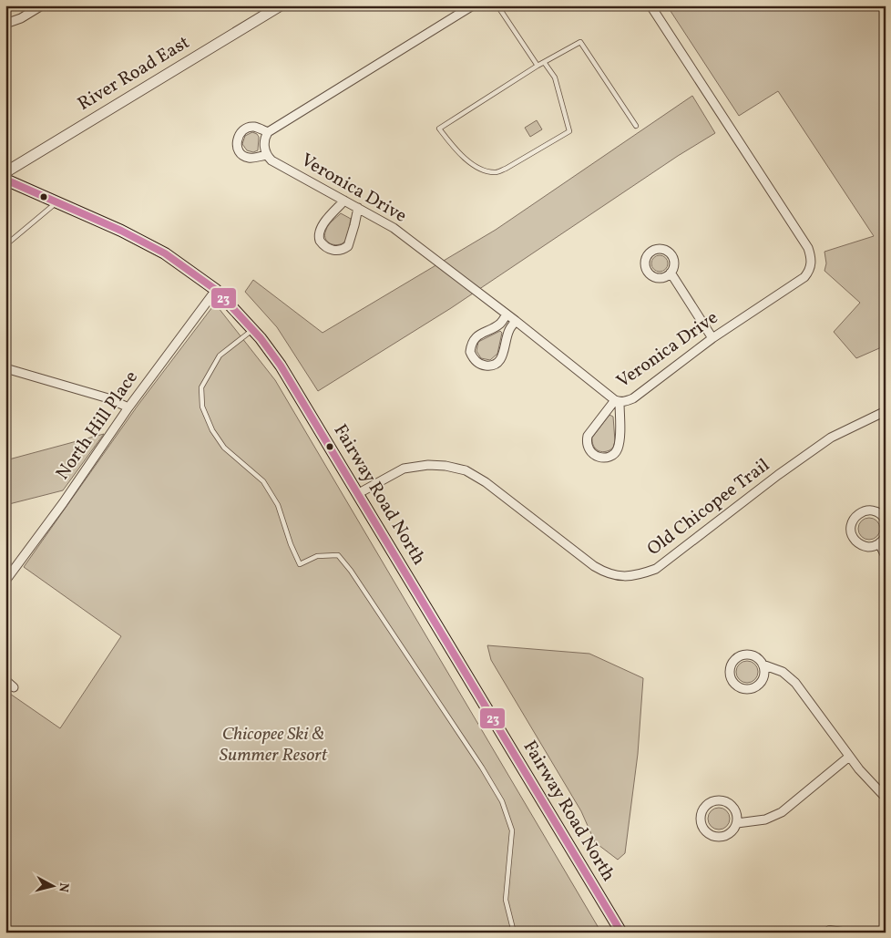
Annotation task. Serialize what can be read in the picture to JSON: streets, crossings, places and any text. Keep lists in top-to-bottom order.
{
  "streets": {
    "main road": ["Fairway Road North"],
    "street": [
      "River Road East",
      "Veronica Drive",
      "North Hill Place",
      "Old Chicopee Trail"
    ]
  },
  "crossings": [
    ["North Hill Place", "Fairway Road North"],
    ["Fairway Road North", "Old Chicopee Trail"]
  ],
  "parks": ["Chicopee Ski & Summer Resort"],
  "lines": ["transit line 23"],
  "north": "right"
}
